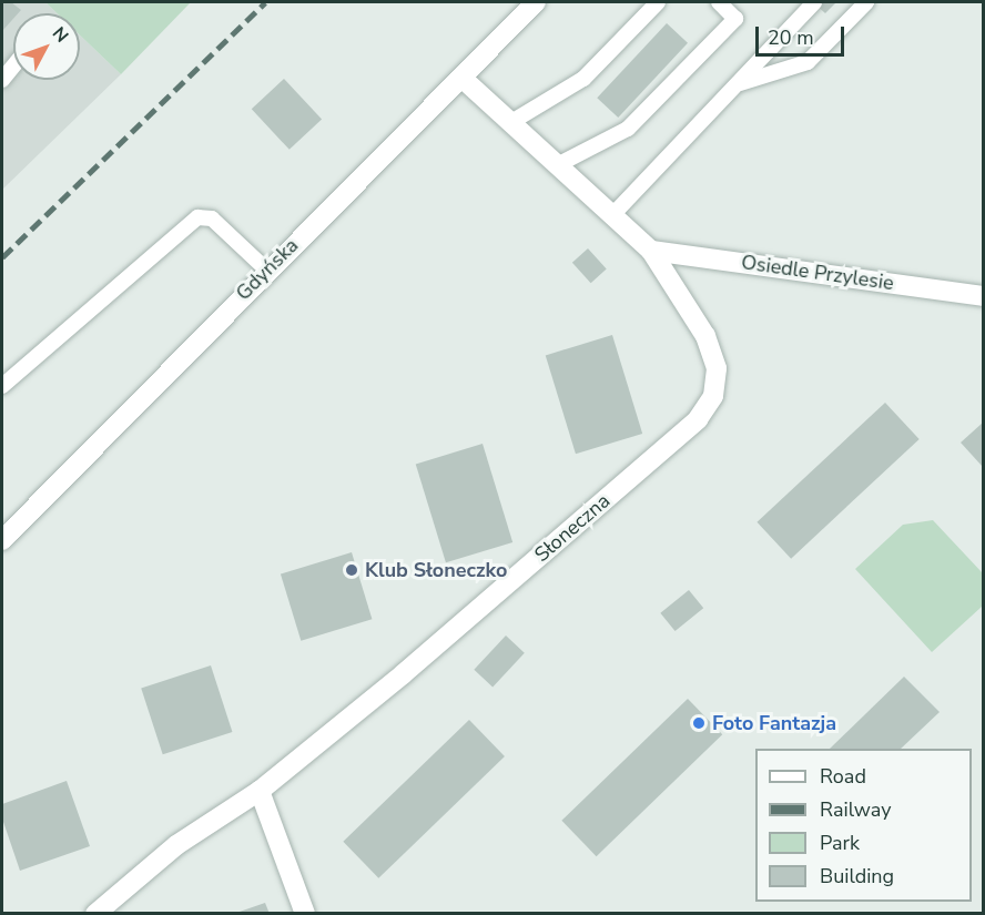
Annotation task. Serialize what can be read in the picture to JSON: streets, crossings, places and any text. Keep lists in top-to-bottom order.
{
  "streets": {
    "street": ["Gdyńska", "Osiedle Przylesie", "Słoneczna"]
  },
  "crossings": [
    ["Gdyńska", "Słoneczna"],
    ["Osiedle Przylesie", "Słoneczna"]
  ],
  "places": ["Klub Słoneczko", "Foto Fantazja"],
  "legend": [
    "Road",
    "Railway",
    "Park",
    "Building"
  ],
  "scale_bar": "20 m",
  "north": "top right"
}
